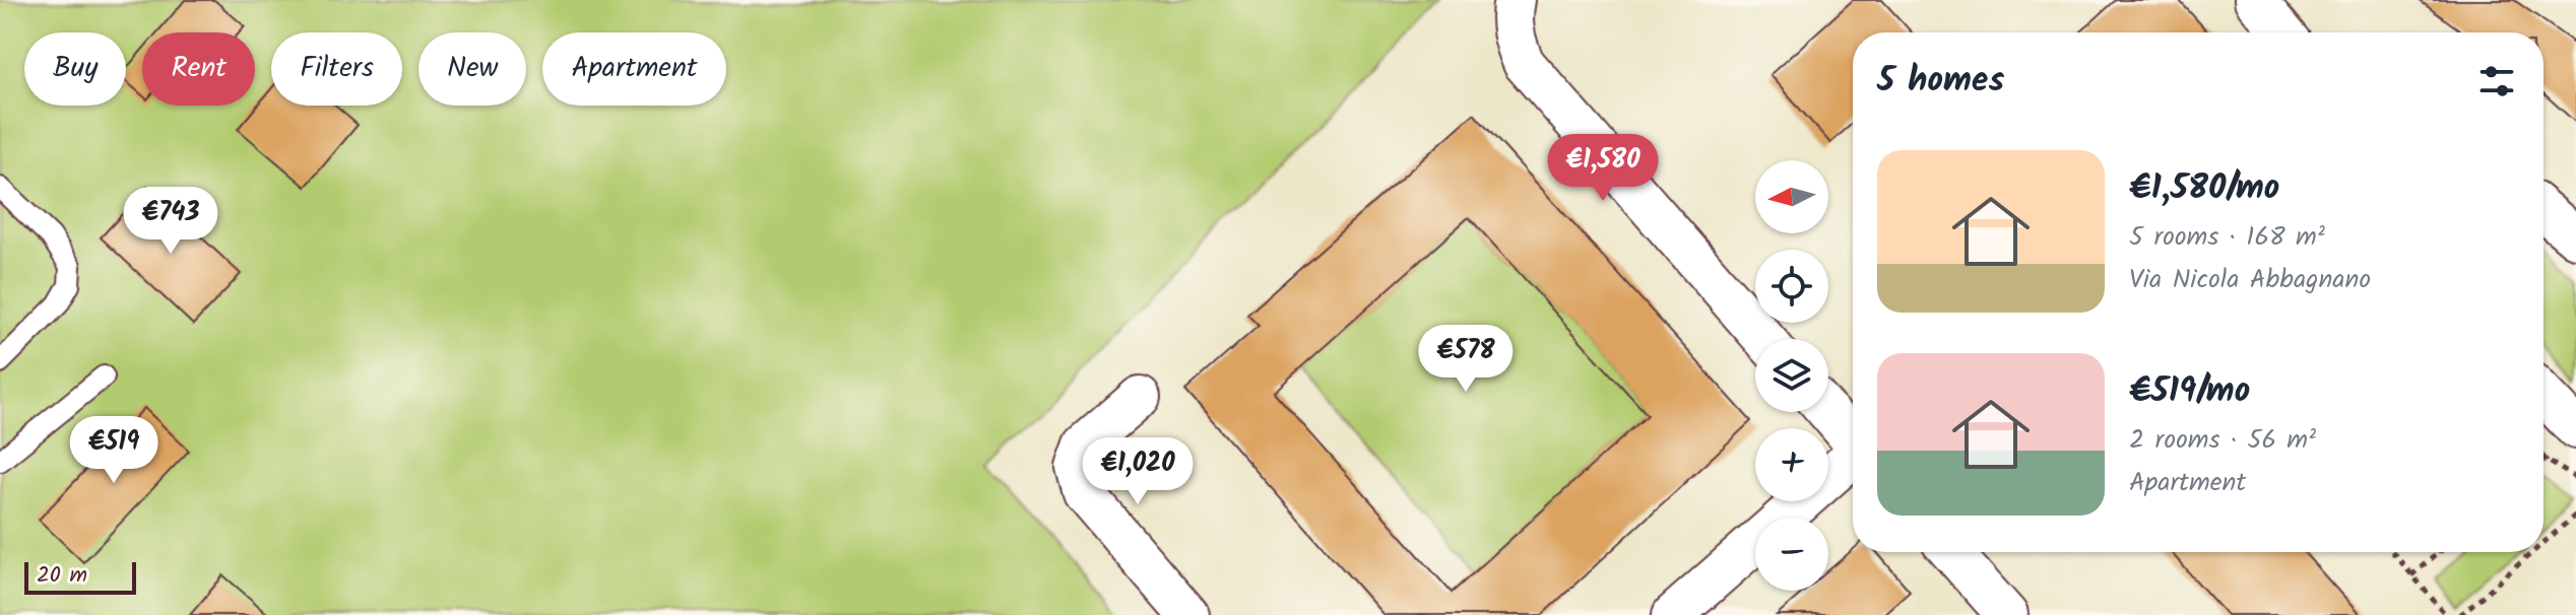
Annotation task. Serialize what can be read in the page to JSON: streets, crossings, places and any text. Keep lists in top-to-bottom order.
{
  "scale_bar": "20 m",
  "north": "left",
  "page": {
    "chip": [
      "Buy",
      "Rent",
      "Filters",
      "New",
      "Apartment"
    ],
    "heading": "5 homes",
    "list": [
      {
        "name": "€1,580/mo",
        "note": "5 rooms · 168 m² · Via Nicola Abbagnano"
      },
      {
        "name": "€519/mo",
        "note": "2 rooms · 56 m² · Apartment"
      }
    ],
    "price": [
      "€1,580",
      "€743",
      "€578",
      "€519",
      "€1,020"
    ],
    "map_buttons": ["+", "−"],
    "scale": "20 m"
  }
}
